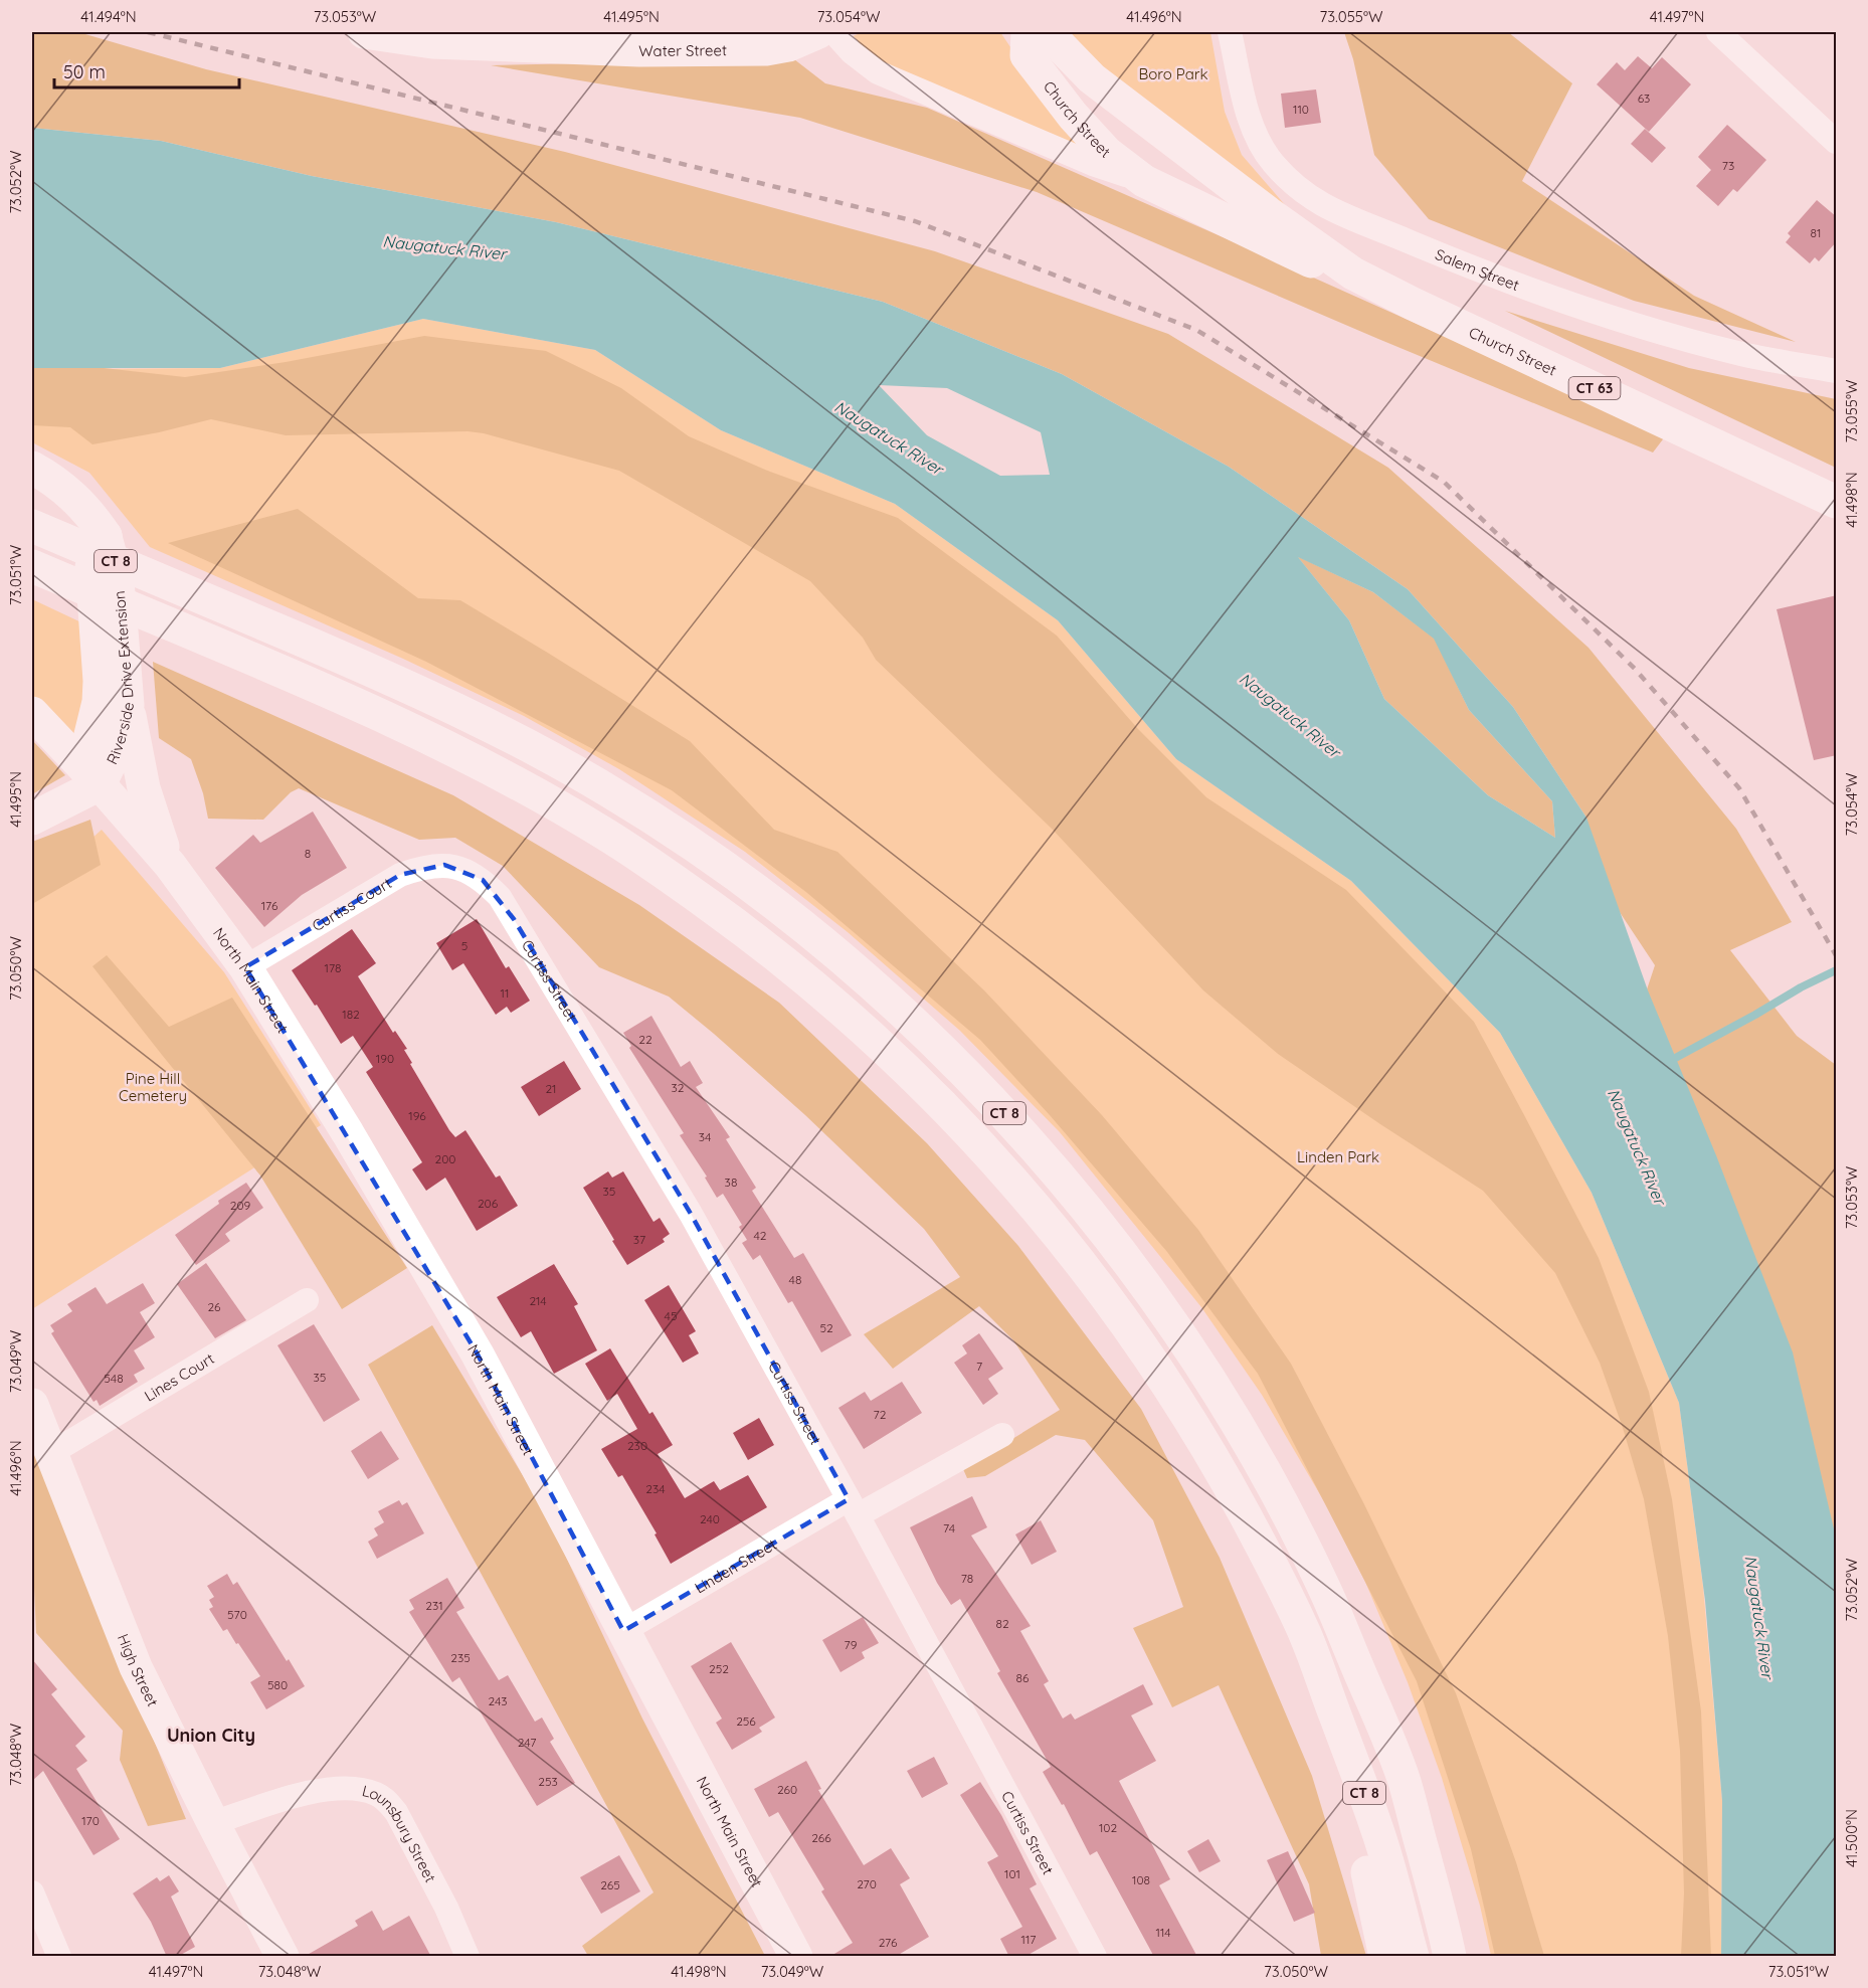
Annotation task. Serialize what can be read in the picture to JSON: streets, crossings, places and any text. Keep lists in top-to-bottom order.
{
  "streets": {
    "main road": [
      "Water Street",
      "Church Street",
      "CT 63",
      "CT 8",
      "Riverside Drive Extension",
      "North Main Street",
      "High Street"
    ],
    "street": [
      "Salem Street",
      "Curtiss Court",
      "Curtiss Street",
      "Lines Court",
      "Linden Street",
      "Lounsbury Street"
    ]
  },
  "crossings": [
    ["Riverside Drive Extension", "North Main Street"],
    ["Curtiss Court", "Curtiss Street"],
    ["Curtiss Court", "North Main Street"],
    ["Curtiss Street", "Linden Street"],
    ["North Main Street", "Linden Street"],
    ["Lines Court", "High Street"],
    ["High Street", "Lounsbury Street"]
  ],
  "districts": ["Union City"],
  "water": ["Naugatuck River"],
  "parks": ["Boro Park", "Pine Hill Cemetery", "Linden Park"],
  "house_numbers": [
    "63",
    "110",
    "73",
    "81",
    "8",
    "176",
    "5",
    "178",
    "11",
    "182",
    "22",
    "190",
    "32",
    "21",
    "196",
    "34",
    "200",
    "38",
    "35",
    "206",
    "209",
    "42",
    "37",
    "48",
    "214",
    "26",
    "45",
    "52",
    "7",
    "35",
    "548",
    "72",
    "230",
    "234",
    "240",
    "74",
    "78",
    "231",
    "570",
    "82",
    "79",
    "235",
    "252",
    "86",
    "580",
    "243",
    "256",
    "247",
    "253",
    "260",
    "170",
    "102",
    "266",
    "101",
    "108",
    "270",
    "265",
    "114",
    "117",
    "276"
  ],
  "scale_bar": "50 m",
  "coordinates": [
    "41.494°N",
    "73.053°W",
    "41.495°N",
    "73.054°W",
    "41.496°N",
    "73.055°W",
    "41.497°N",
    "73.052°W",
    "41.498°N",
    "73.051°W",
    "73.050°W",
    "73.049°W",
    "73.048°W",
    "41.500°N"
  ]
}
